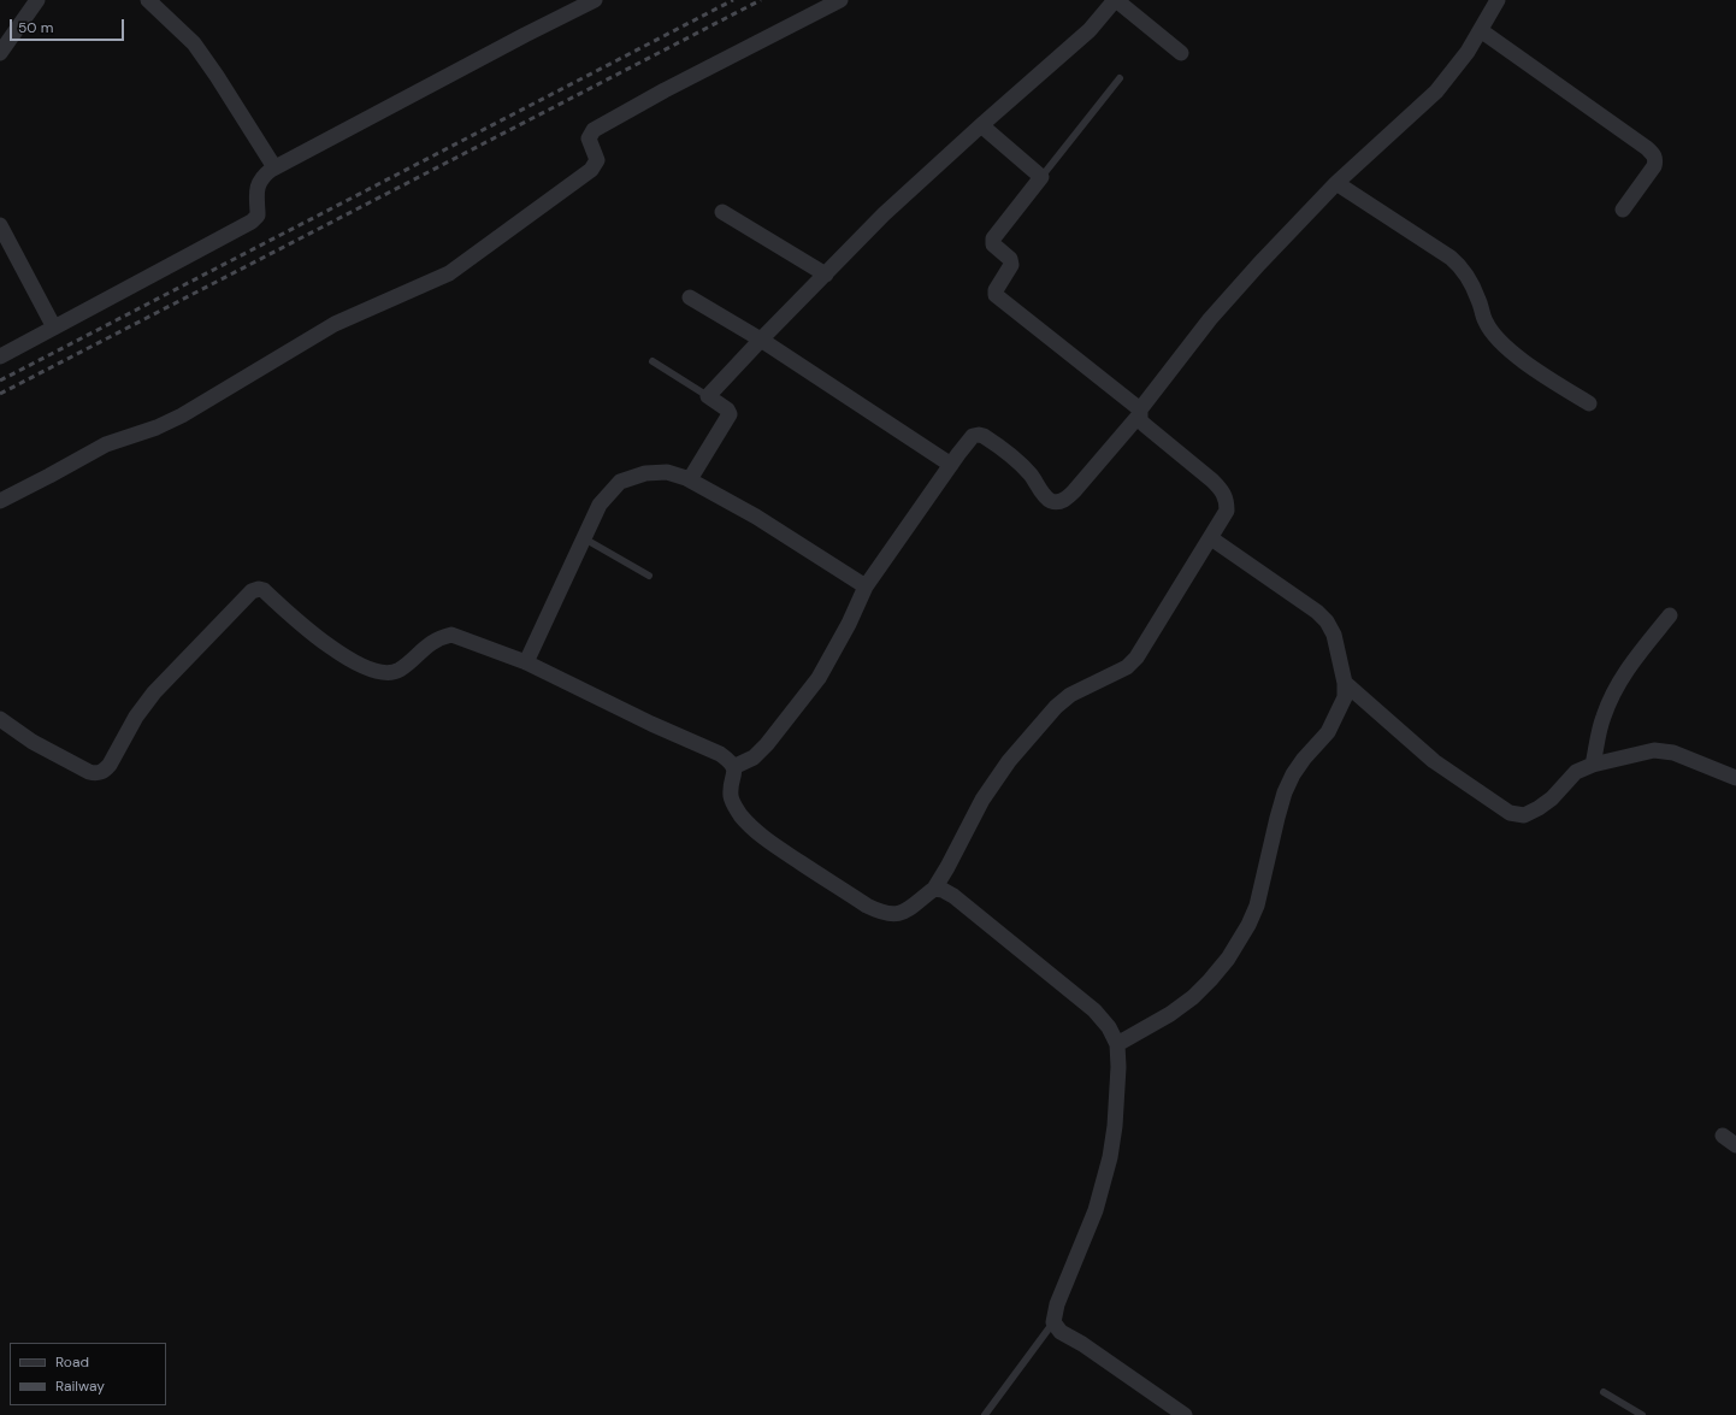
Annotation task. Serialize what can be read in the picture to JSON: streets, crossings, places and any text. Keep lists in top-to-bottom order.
{
  "legend": ["Road", "Railway"],
  "scale_bar": "50 m"
}
